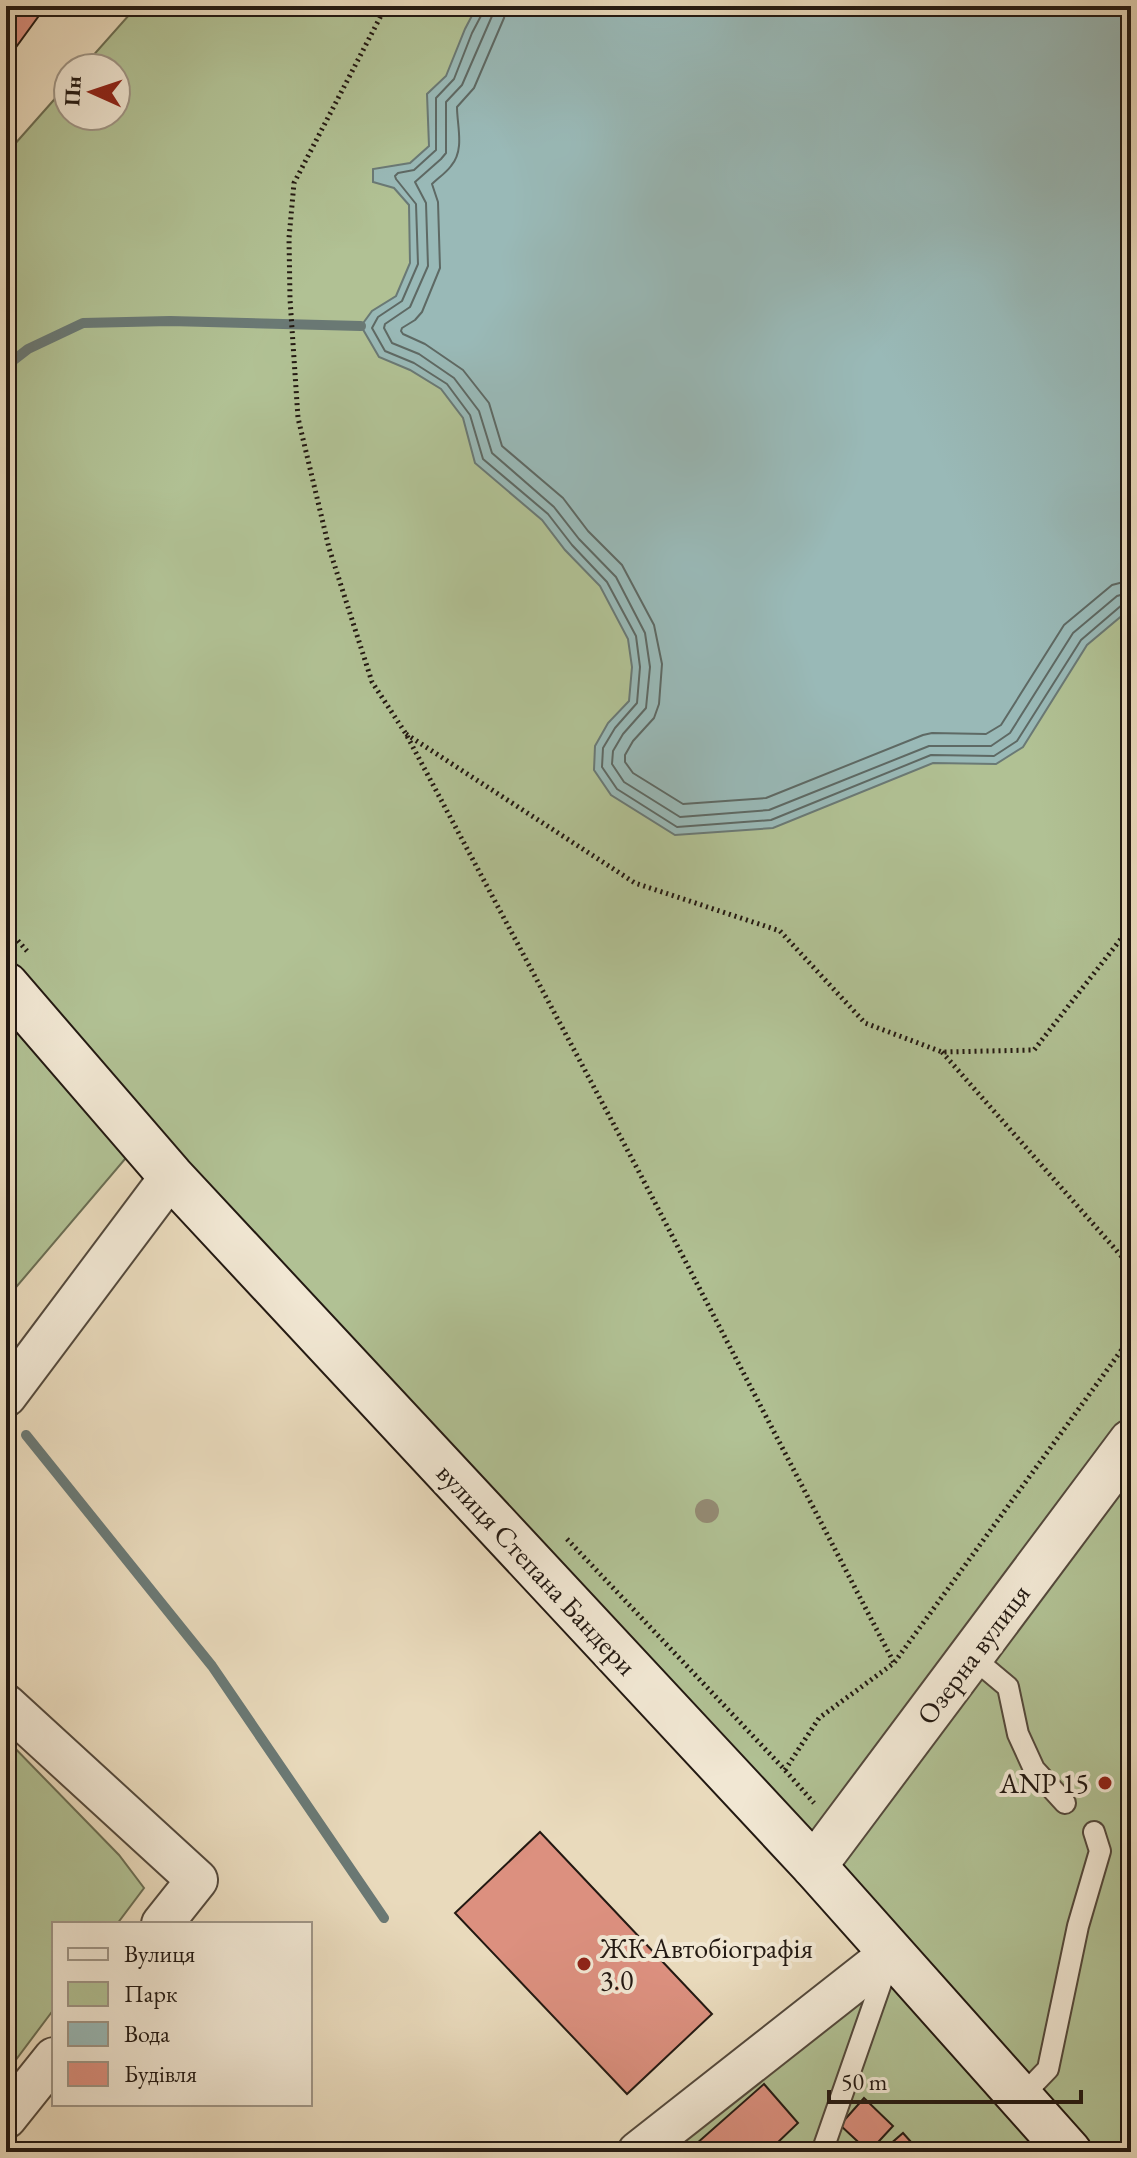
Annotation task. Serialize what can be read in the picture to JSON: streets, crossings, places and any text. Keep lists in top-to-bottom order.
{
  "streets": {
    "main road": ["вулиця Степана Бандери", "Озерна вулиця"]
  },
  "crossings": [
    ["вулиця Степана Бандери", "Озерна вулиця"]
  ],
  "places": ["ANP 15", "ЖК Автобіографія 3.0"],
  "legend": [
    "Вулиця",
    "Парк",
    "Вода",
    "Будівля"
  ],
  "scale_bar": "50 m",
  "north": "left"
}
